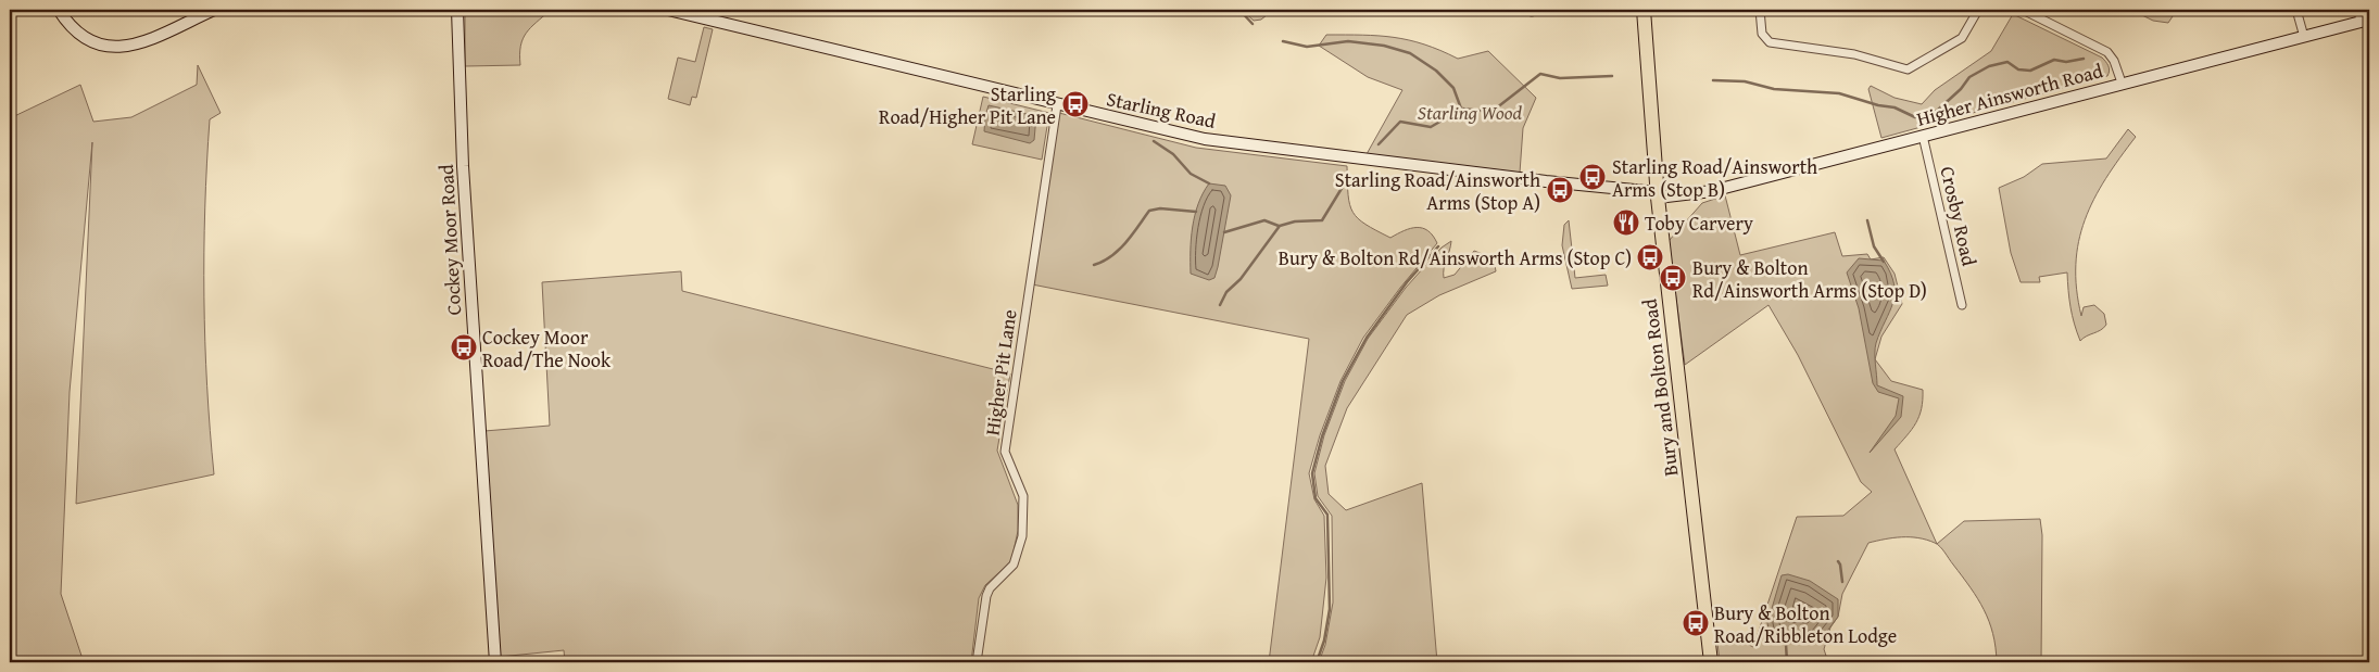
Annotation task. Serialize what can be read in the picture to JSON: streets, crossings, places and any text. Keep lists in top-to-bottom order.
{
  "streets": {
    "highway": ["Bury and Bolton Road"],
    "main road": ["Higher Ainsworth Road", "Starling Road", "Cockey Moor Road"],
    "street": ["Crosby Road", "Higher Pit Lane"]
  },
  "crossings": [
    ["Higher Ainsworth Road", "Starling Road"],
    ["Higher Ainsworth Road", "Crosby Road"],
    ["Higher Ainsworth Road", "Bury and Bolton Road"],
    ["Starling Road", "Higher Pit Lane"],
    ["Starling Road", "Bury and Bolton Road"]
  ],
  "parks": ["Starling Wood"],
  "places": {
    "bus stop": [
      "Starling Road/Higher Pit Lane",
      "Starling Road/Ainsworth Arms (Stop B)",
      "Starling Road/Ainsworth Arms (Stop A)",
      "Bury & Bolton Rd/Ainsworth Arms (Stop C)",
      "Bury & Bolton Rd/Ainsworth Arms (Stop D)",
      "Cockey Moor Road/The Nook",
      "Bury & Bolton Road/Ribbleton Lodge"
    ],
    "restaurant": ["Toby Carvery"]
  }
}
